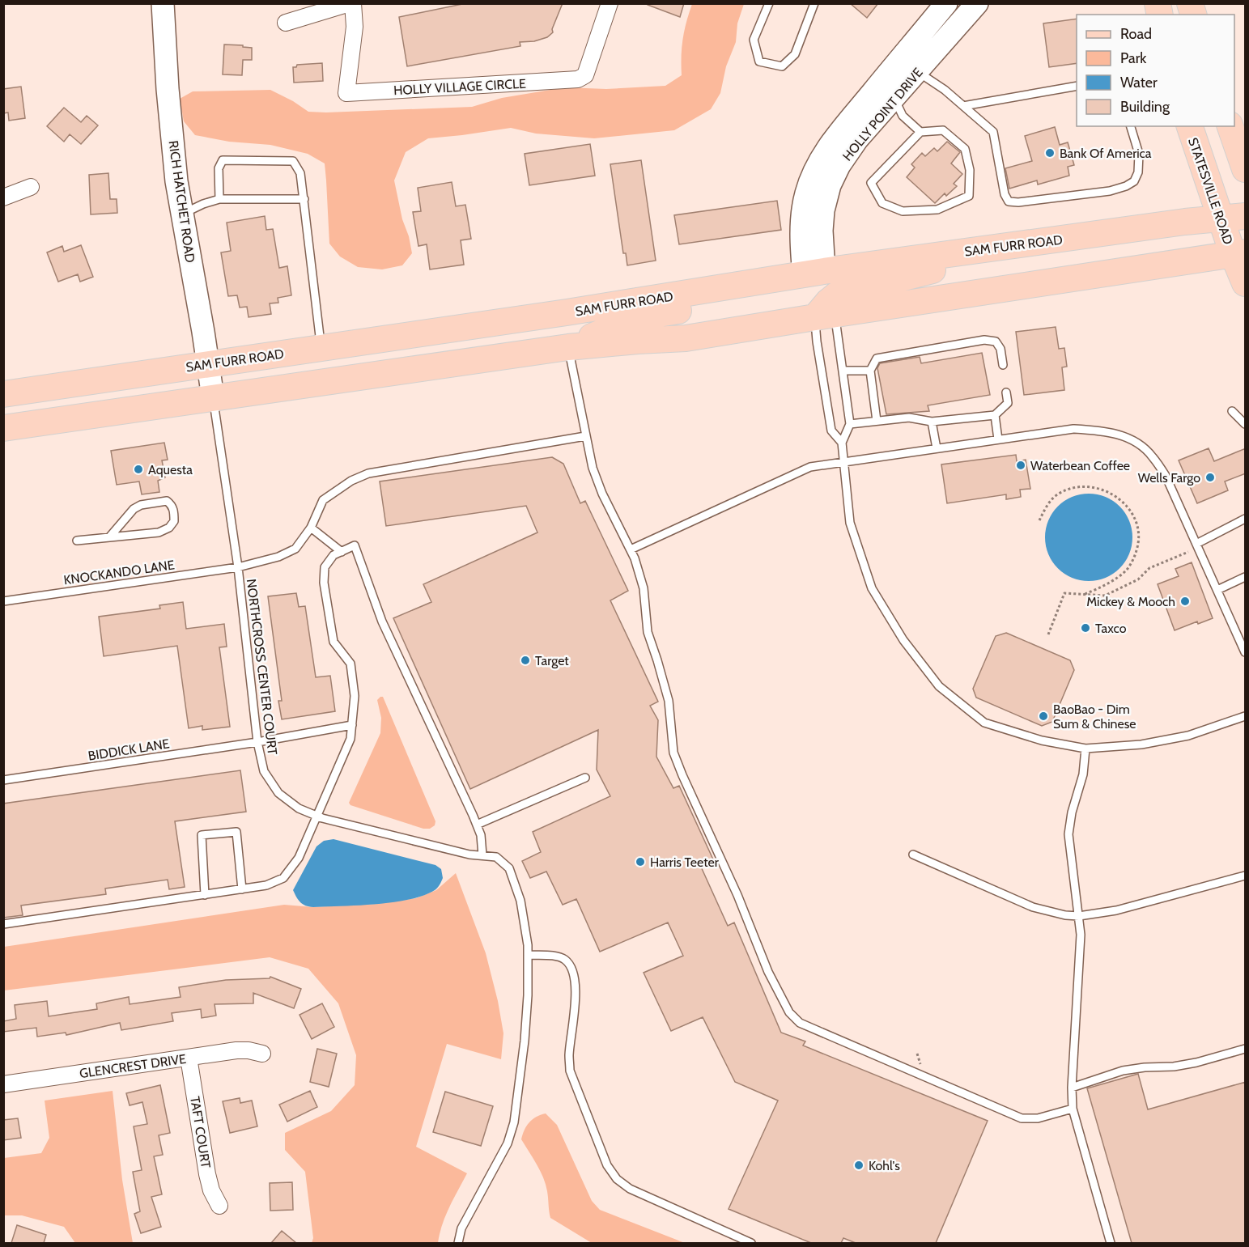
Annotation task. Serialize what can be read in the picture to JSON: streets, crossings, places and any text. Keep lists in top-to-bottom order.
{
  "streets": {
    "main road": [
      "HOLLY POINT DRIVE",
      "STATESVILLE ROAD",
      "RICH HATCHET ROAD",
      "SAM FURR ROAD"
    ],
    "street": ["HOLLY VILLAGE CIRCLE", "GLENCREST DRIVE", "TAFT COURT"],
    "lane": ["KNOCKANDO LANE", "NORTHCROSS CENTER COURT", "BIDDICK LANE"]
  },
  "crossings": [
    ["HOLLY POINT DRIVE", "SAM FURR ROAD"],
    ["STATESVILLE ROAD", "SAM FURR ROAD"],
    ["RICH HATCHET ROAD", "SAM FURR ROAD"],
    ["RICH HATCHET ROAD", "NORTHCROSS CENTER COURT"],
    ["KNOCKANDO LANE", "NORTHCROSS CENTER COURT"],
    ["NORTHCROSS CENTER COURT", "BIDDICK LANE"],
    ["GLENCREST DRIVE", "TAFT COURT"]
  ],
  "places": [
    "Bank Of America",
    "Waterbean Coffee",
    "Aquesta",
    "Wells Fargo",
    "Mickey & Mooch",
    "Taxco",
    "Target",
    "BaoBao - Dim Sum & Chinese",
    "Harris Teeter",
    "Kohl's"
  ],
  "legend": [
    "Road",
    "Park",
    "Water",
    "Building"
  ]
}
